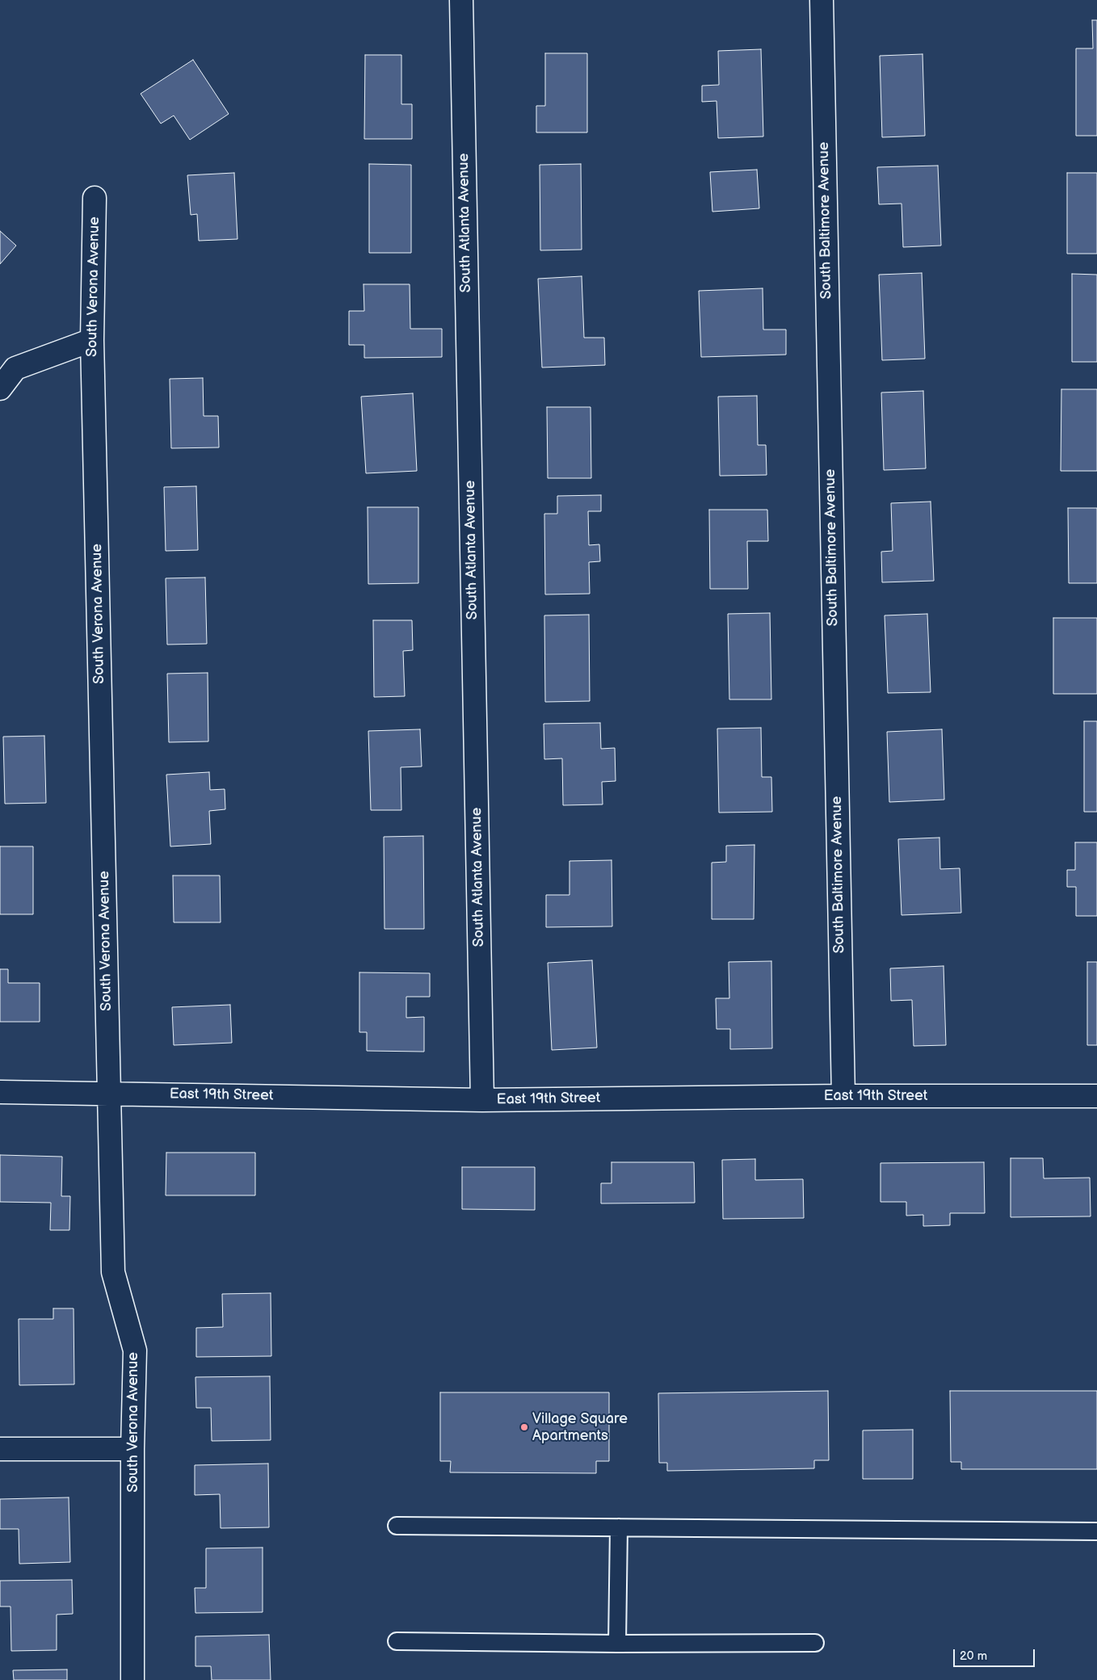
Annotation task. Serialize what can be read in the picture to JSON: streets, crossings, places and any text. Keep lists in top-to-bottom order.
{
  "streets": {
    "street": [
      "South Baltimore Avenue",
      "South Atlanta Avenue",
      "South Verona Avenue",
      "East 19th Street"
    ]
  },
  "crossings": [
    ["South Baltimore Avenue", "East 19th Street"],
    ["South Atlanta Avenue", "East 19th Street"],
    ["South Verona Avenue", "East 19th Street"]
  ],
  "places": ["Village Square Apartments"],
  "scale_bar": "20 m"
}
